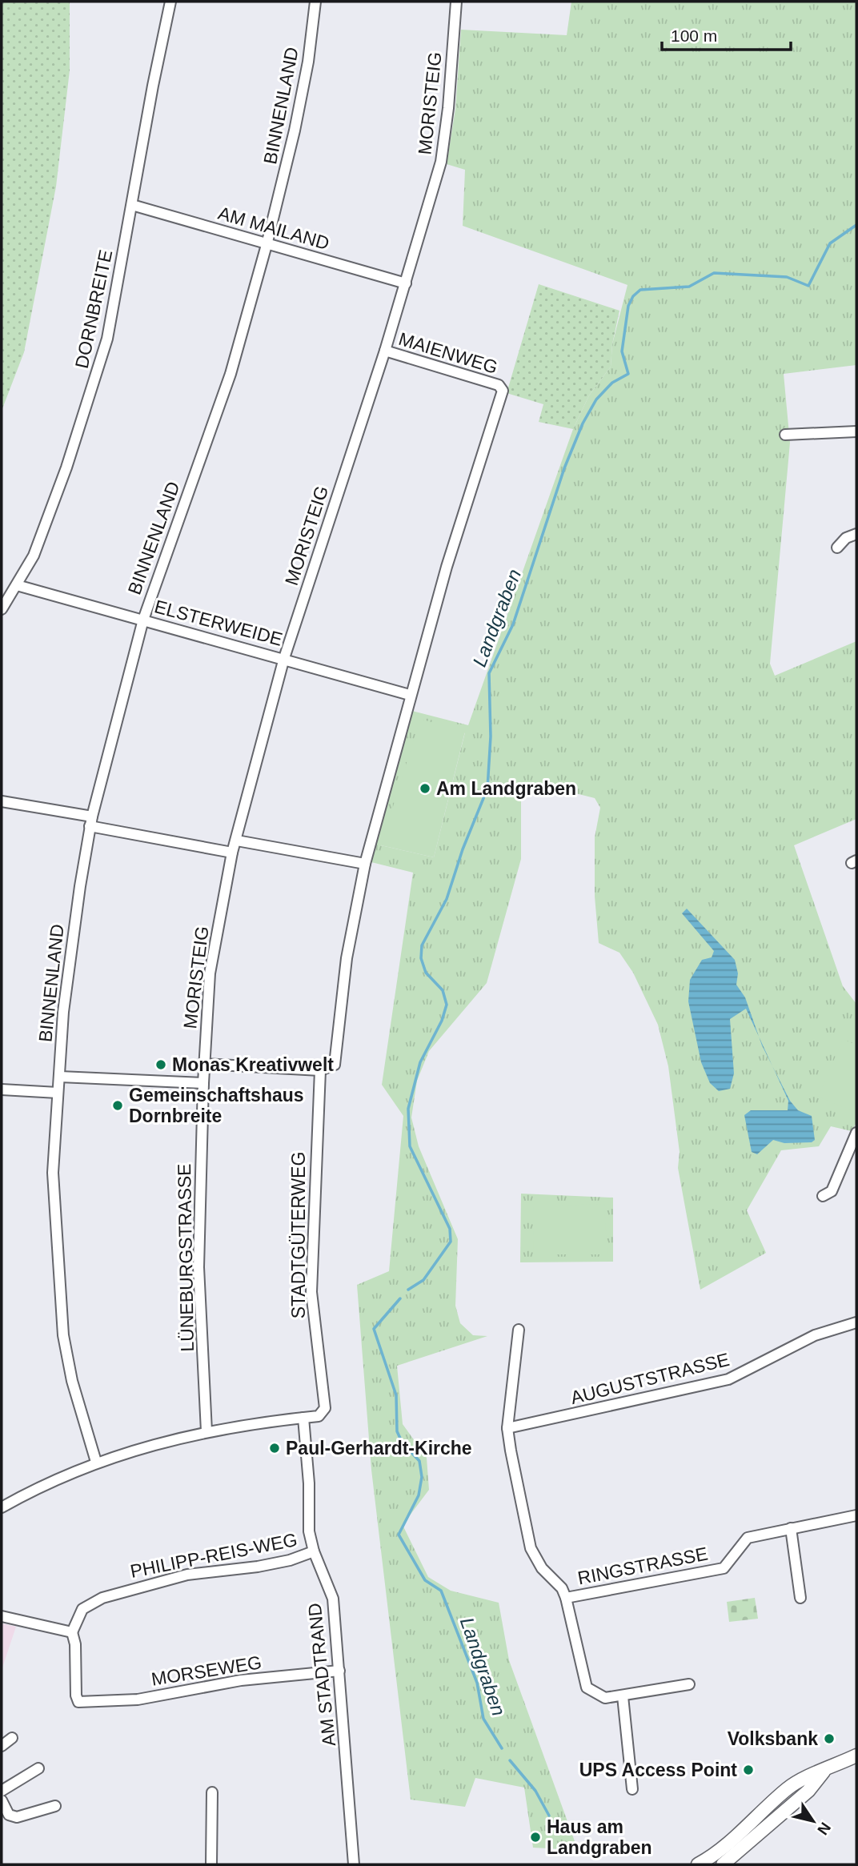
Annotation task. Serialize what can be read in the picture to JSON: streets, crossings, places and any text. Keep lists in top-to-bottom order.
{
  "streets": {
    "street": [
      "MORISTEIG",
      "BINNENLAND",
      "AM MAILAND",
      "DORNBREITE",
      "MAIENWEG",
      "ELSTERWEIDE",
      "STADTGÜTERWEG",
      "LÜNEBURGSTRASSE",
      "AUGUSTSTRASSE",
      "PHILIPP-REIS-WEG",
      "RINGSTRASSE",
      "MORSEWEG",
      "AM STADTRAND"
    ]
  },
  "crossings": [
    ["MORISTEIG", "AM MAILAND"],
    ["MORISTEIG", "MAIENWEG"],
    ["MORISTEIG", "ELSTERWEIDE"],
    ["MORISTEIG", "LÜNEBURGSTRASSE"],
    ["BINNENLAND", "AM MAILAND"],
    ["BINNENLAND", "ELSTERWEIDE"],
    ["AM MAILAND", "DORNBREITE"],
    ["DORNBREITE", "ELSTERWEIDE"],
    ["MAIENWEG", "ELSTERWEIDE"],
    ["STADTGÜTERWEG", "AM STADTRAND"],
    ["AUGUSTSTRASSE", "RINGSTRASSE"],
    ["PHILIPP-REIS-WEG", "MORSEWEG"],
    ["PHILIPP-REIS-WEG", "AM STADTRAND"],
    ["MORSEWEG", "AM STADTRAND"]
  ],
  "water": ["Landgraben"],
  "places": [
    "Am Landgraben",
    "Monas Kreativwelt",
    "Gemeinschaftshaus Dornbreite",
    "Paul-Gerhardt-Kirche",
    "Volksbank",
    "UPS Access Point",
    "Haus am Landgraben"
  ],
  "scale_bar": "100 m",
  "north": "bottom right"
}
